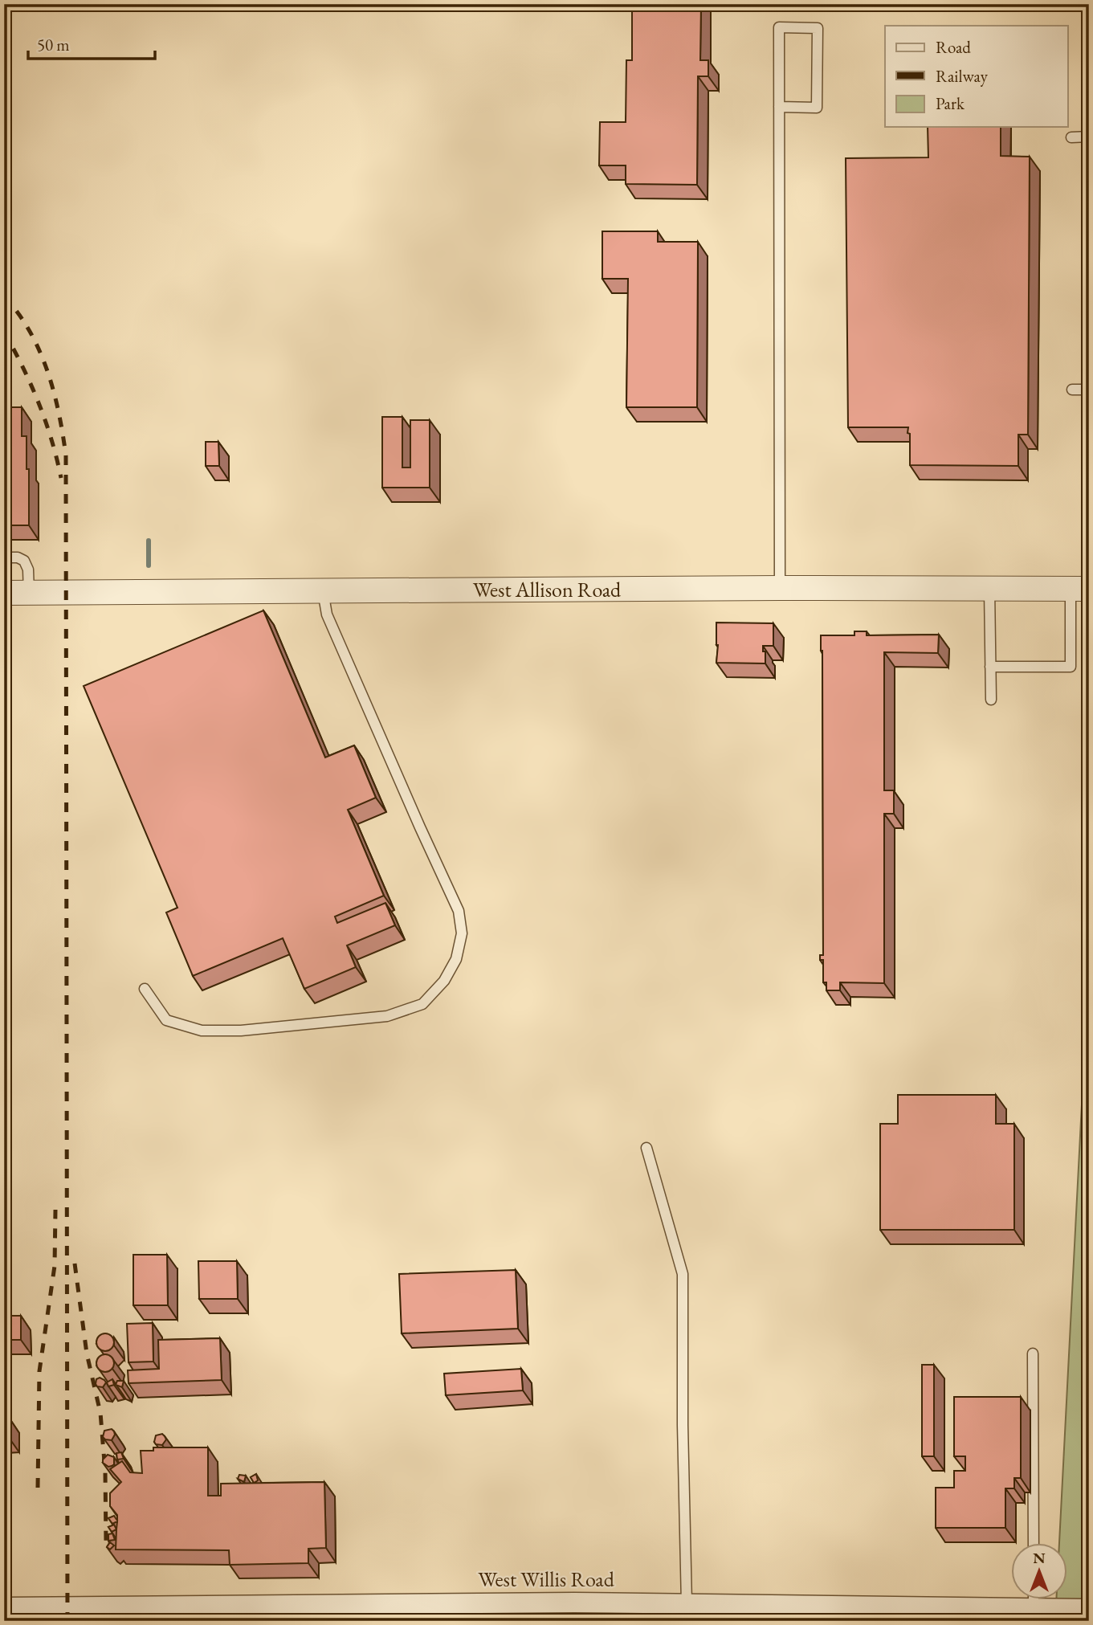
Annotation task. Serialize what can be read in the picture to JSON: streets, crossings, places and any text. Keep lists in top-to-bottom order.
{
  "streets": {
    "street": ["West Allison Road", "West Willis Road"]
  },
  "legend": ["Road", "Railway", "Park"],
  "scale_bar": "50 m",
  "north": "top"
}
